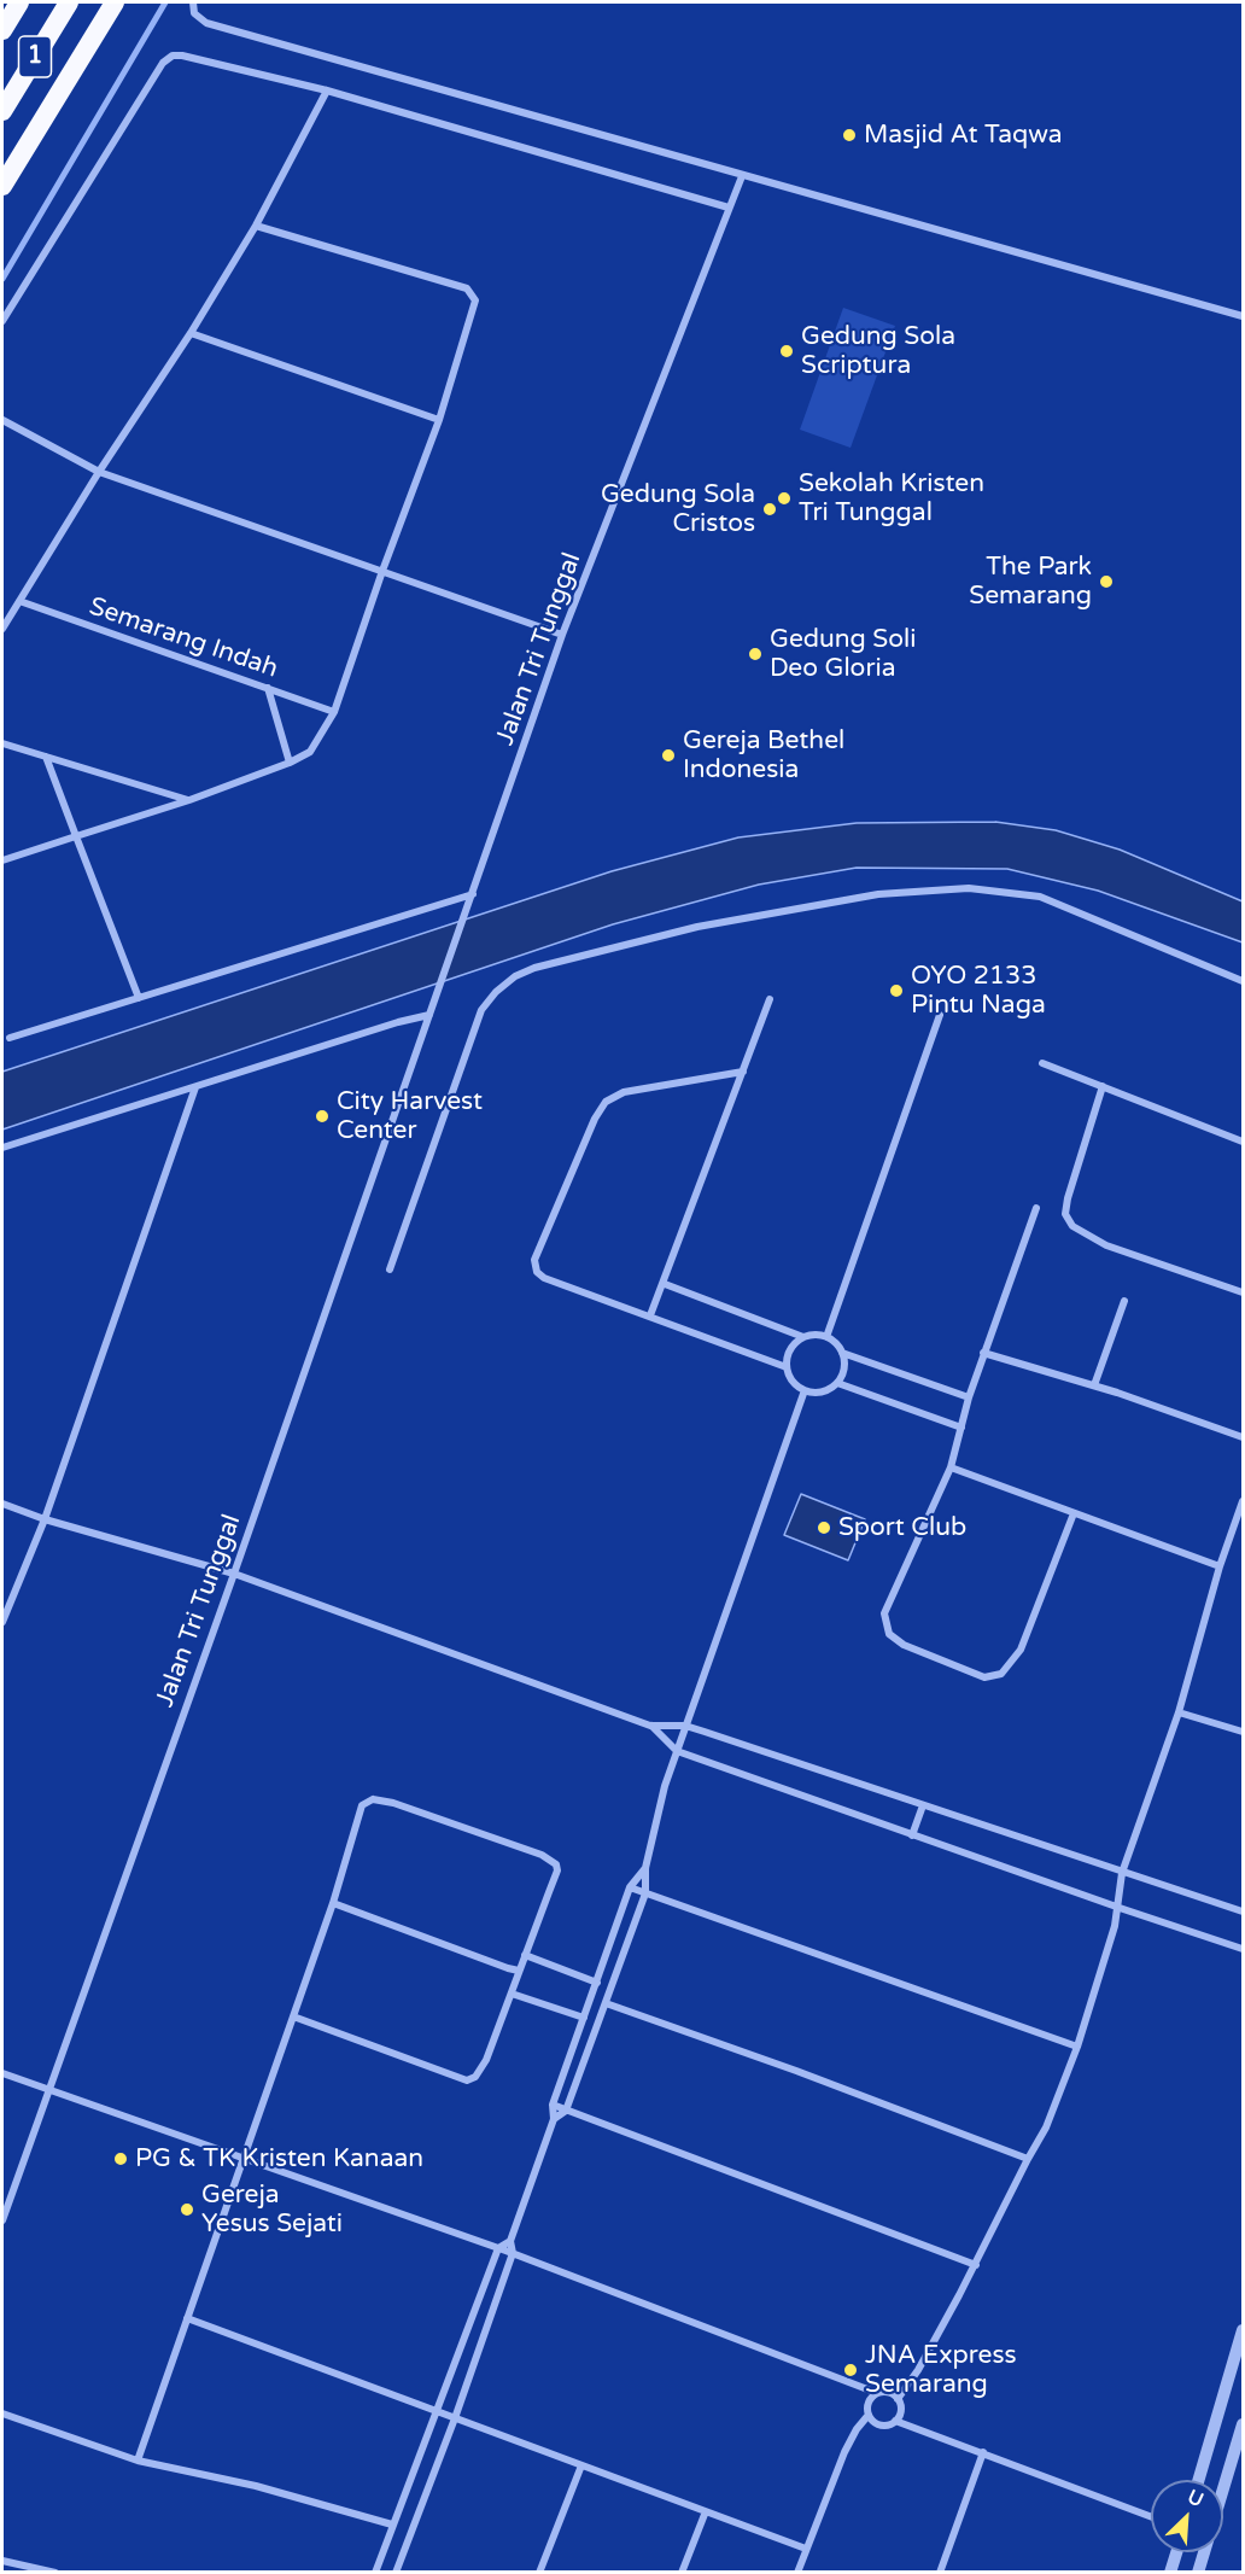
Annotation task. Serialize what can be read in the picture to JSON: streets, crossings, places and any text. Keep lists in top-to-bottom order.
{
  "streets": {
    "highway": ["1"],
    "street": ["Semarang Indah", "Jalan Tri Tunggal"]
  },
  "places": [
    "Masjid At Taqwa",
    "Gedung Sola Scriptura",
    "Sekolah Kristen Tri Tunggal",
    "Gedung Sola Cristos",
    "The Park Semarang",
    "Gedung Soli Deo Gloria",
    "Gereja Bethel Indonesia",
    "OYO 2133 Pintu Naga",
    "City Harvest Center",
    "Sport Club",
    "PG & TK Kristen Kanaan",
    "Gereja Yesus Sejati",
    "JNA Express Semarang"
  ],
  "north": "top right"
}
